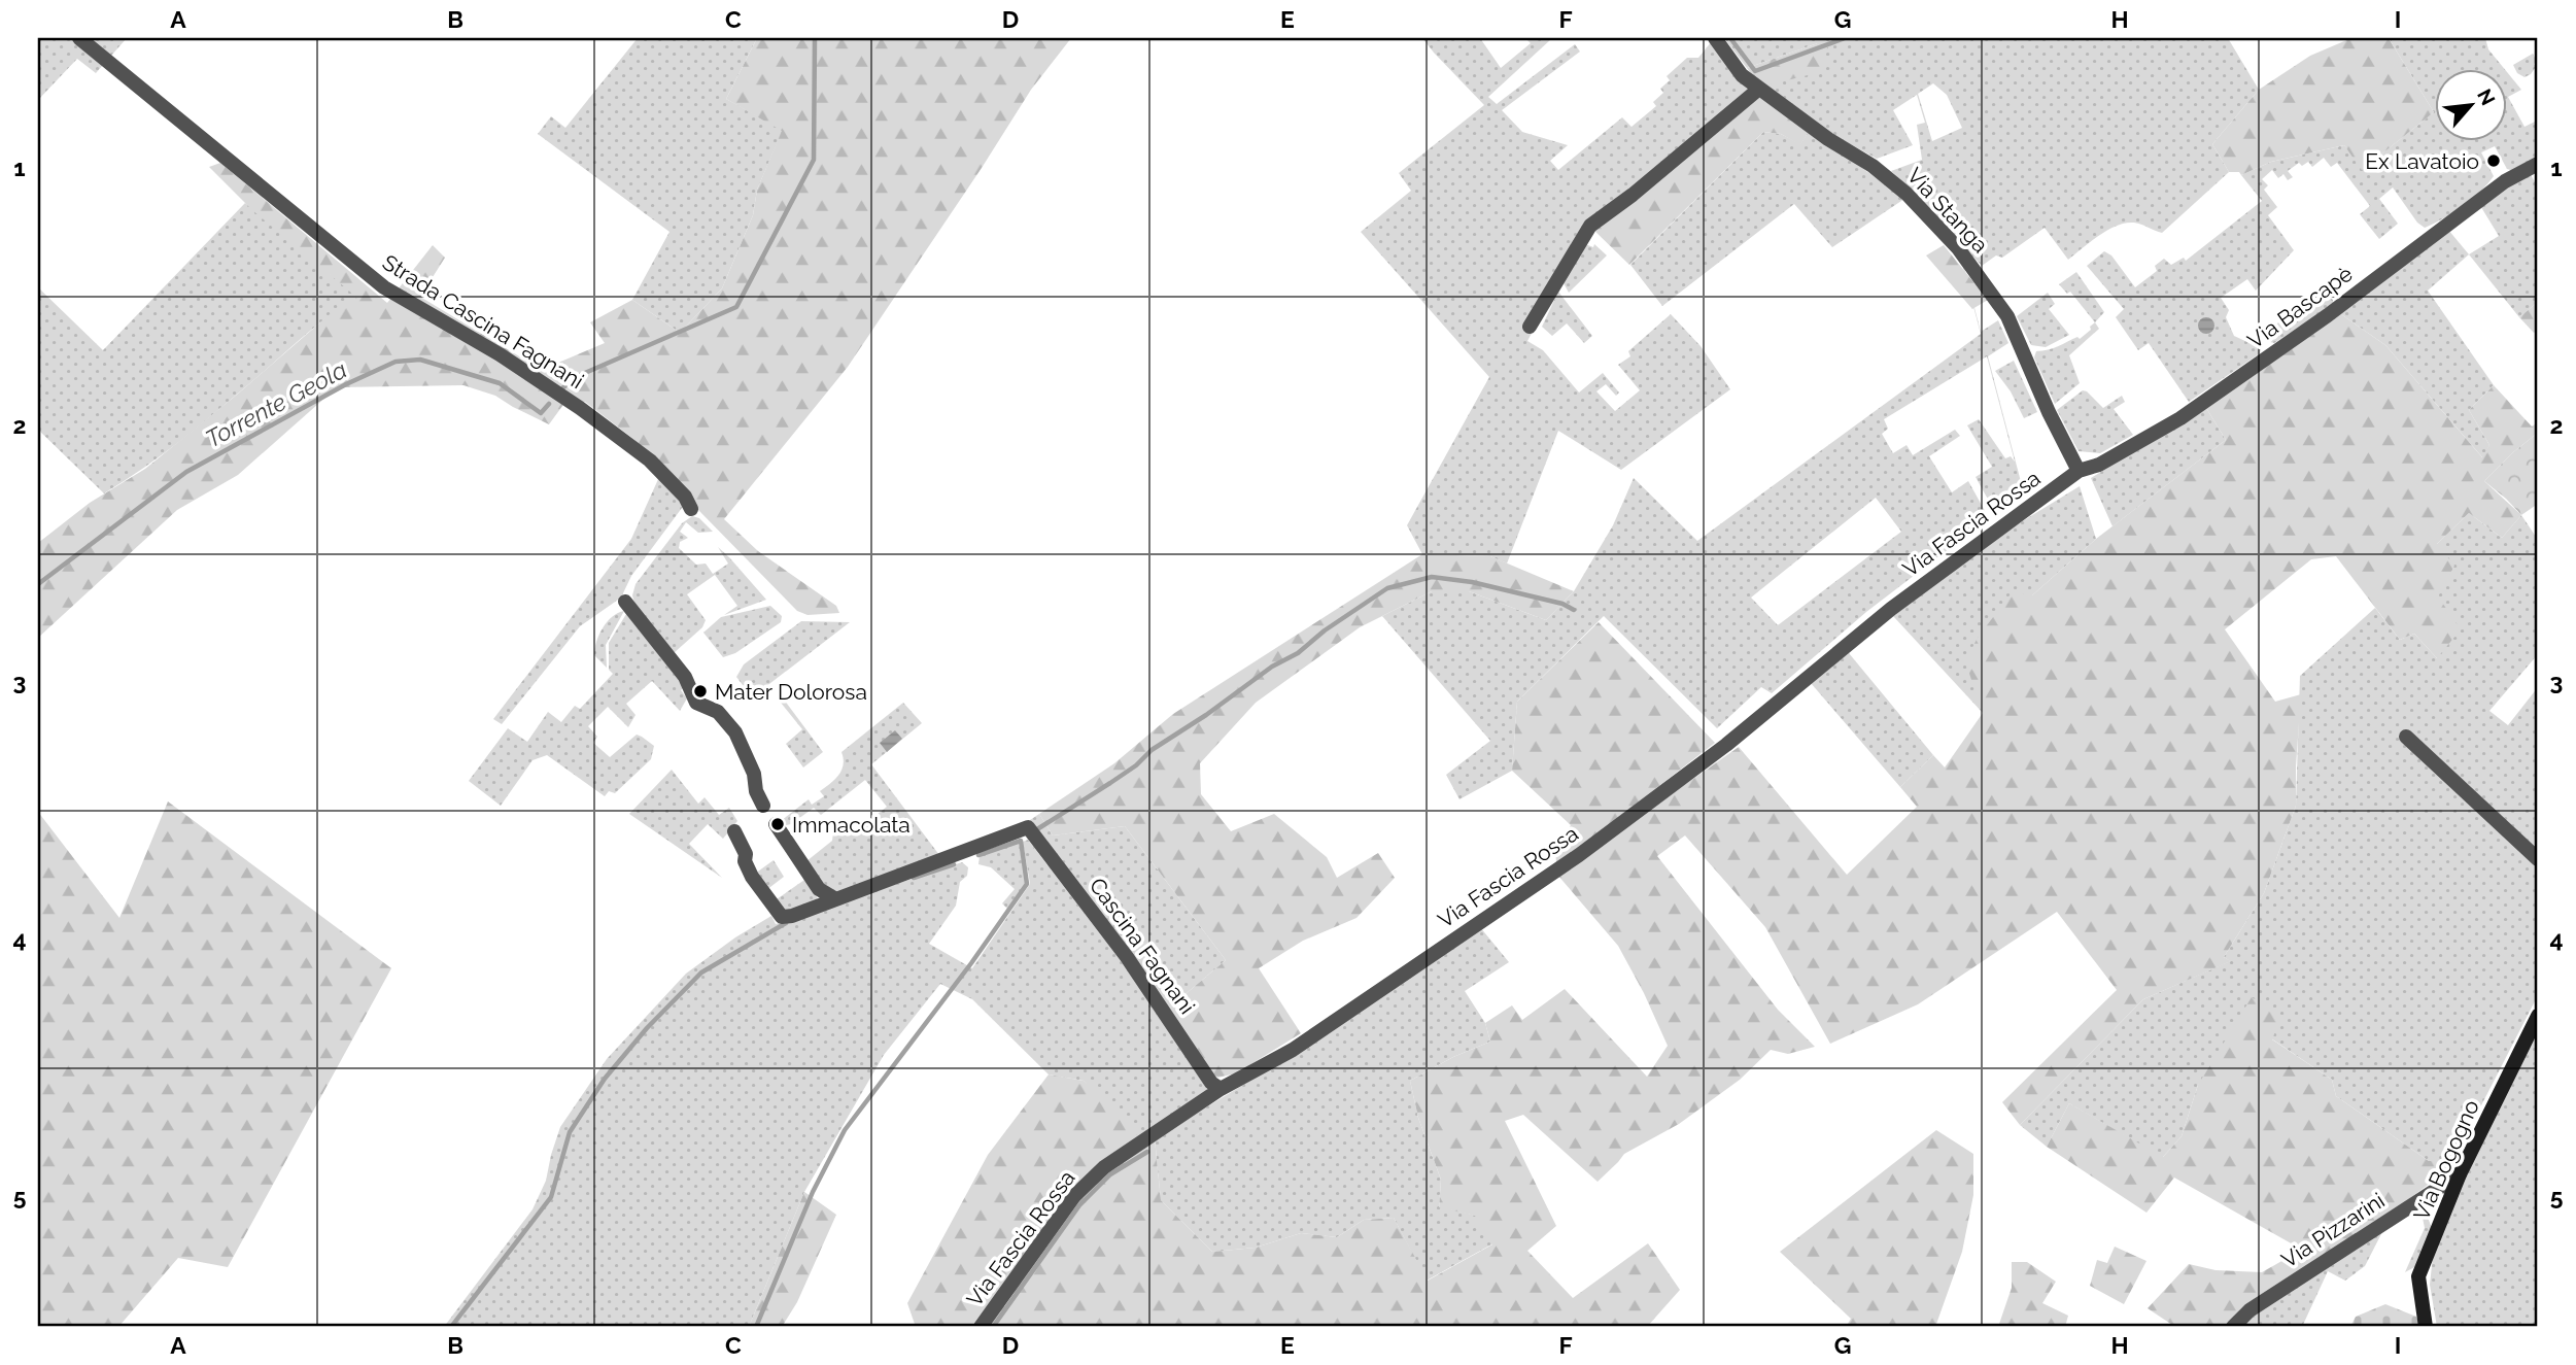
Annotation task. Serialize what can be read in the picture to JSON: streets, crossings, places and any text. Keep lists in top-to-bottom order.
{
  "streets": {
    "main road": ["Via Bogogno"],
    "street": [
      "Via Stanga",
      "Via Bascapè",
      "Strada Cascina Fagnani",
      "Via Fascia Rossa",
      "Cascina Fagnani",
      "Via Pizzarini"
    ]
  },
  "crossings": [
    ["Via Stanga", "Via Bascapè"],
    ["Via Stanga", "Via Fascia Rossa"],
    ["Via Bascapè", "Via Fascia Rossa"],
    ["Via Fascia Rossa", "Cascina Fagnani"],
    ["Via Bogogno", "Via Pizzarini"]
  ],
  "water": ["Torrente Geola"],
  "places": ["Ex Lavatoio", "Mater Dolorosa", "Immacolata"],
  "north": "top right",
  "grid": {
    "columns": [
      "A",
      "B",
      "C",
      "D",
      "E",
      "F",
      "G",
      "H",
      "I"
    ],
    "rows": [
      "1",
      "2",
      "3",
      "4",
      "5"
    ]
  }
}
